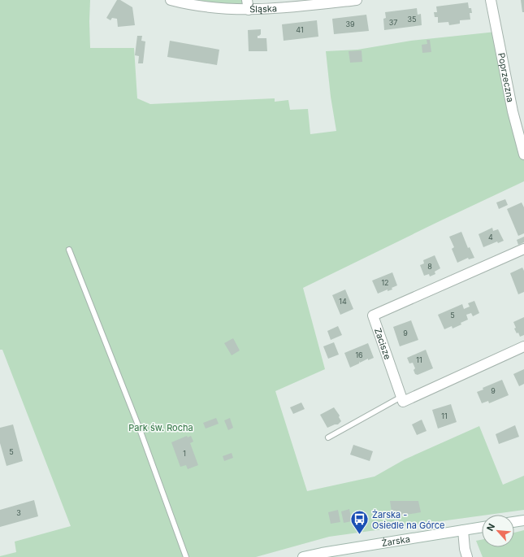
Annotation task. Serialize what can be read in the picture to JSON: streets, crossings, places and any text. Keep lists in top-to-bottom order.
{
  "streets": {
    "street": [
      "Śląska",
      "Poprzeczna",
      "Zacisze",
      "Żarska"
    ]
  },
  "parks": ["Park św. Rocha"],
  "places": {
    "bus stop": ["Żarska - Osiedle na Górce"]
  },
  "house_numbers": [
    "35",
    "37",
    "39",
    "41",
    "4",
    "8",
    "12",
    "14",
    "5",
    "9",
    "16",
    "11",
    "9",
    "11",
    "5",
    "1",
    "3"
  ],
  "north": "top left"
}
